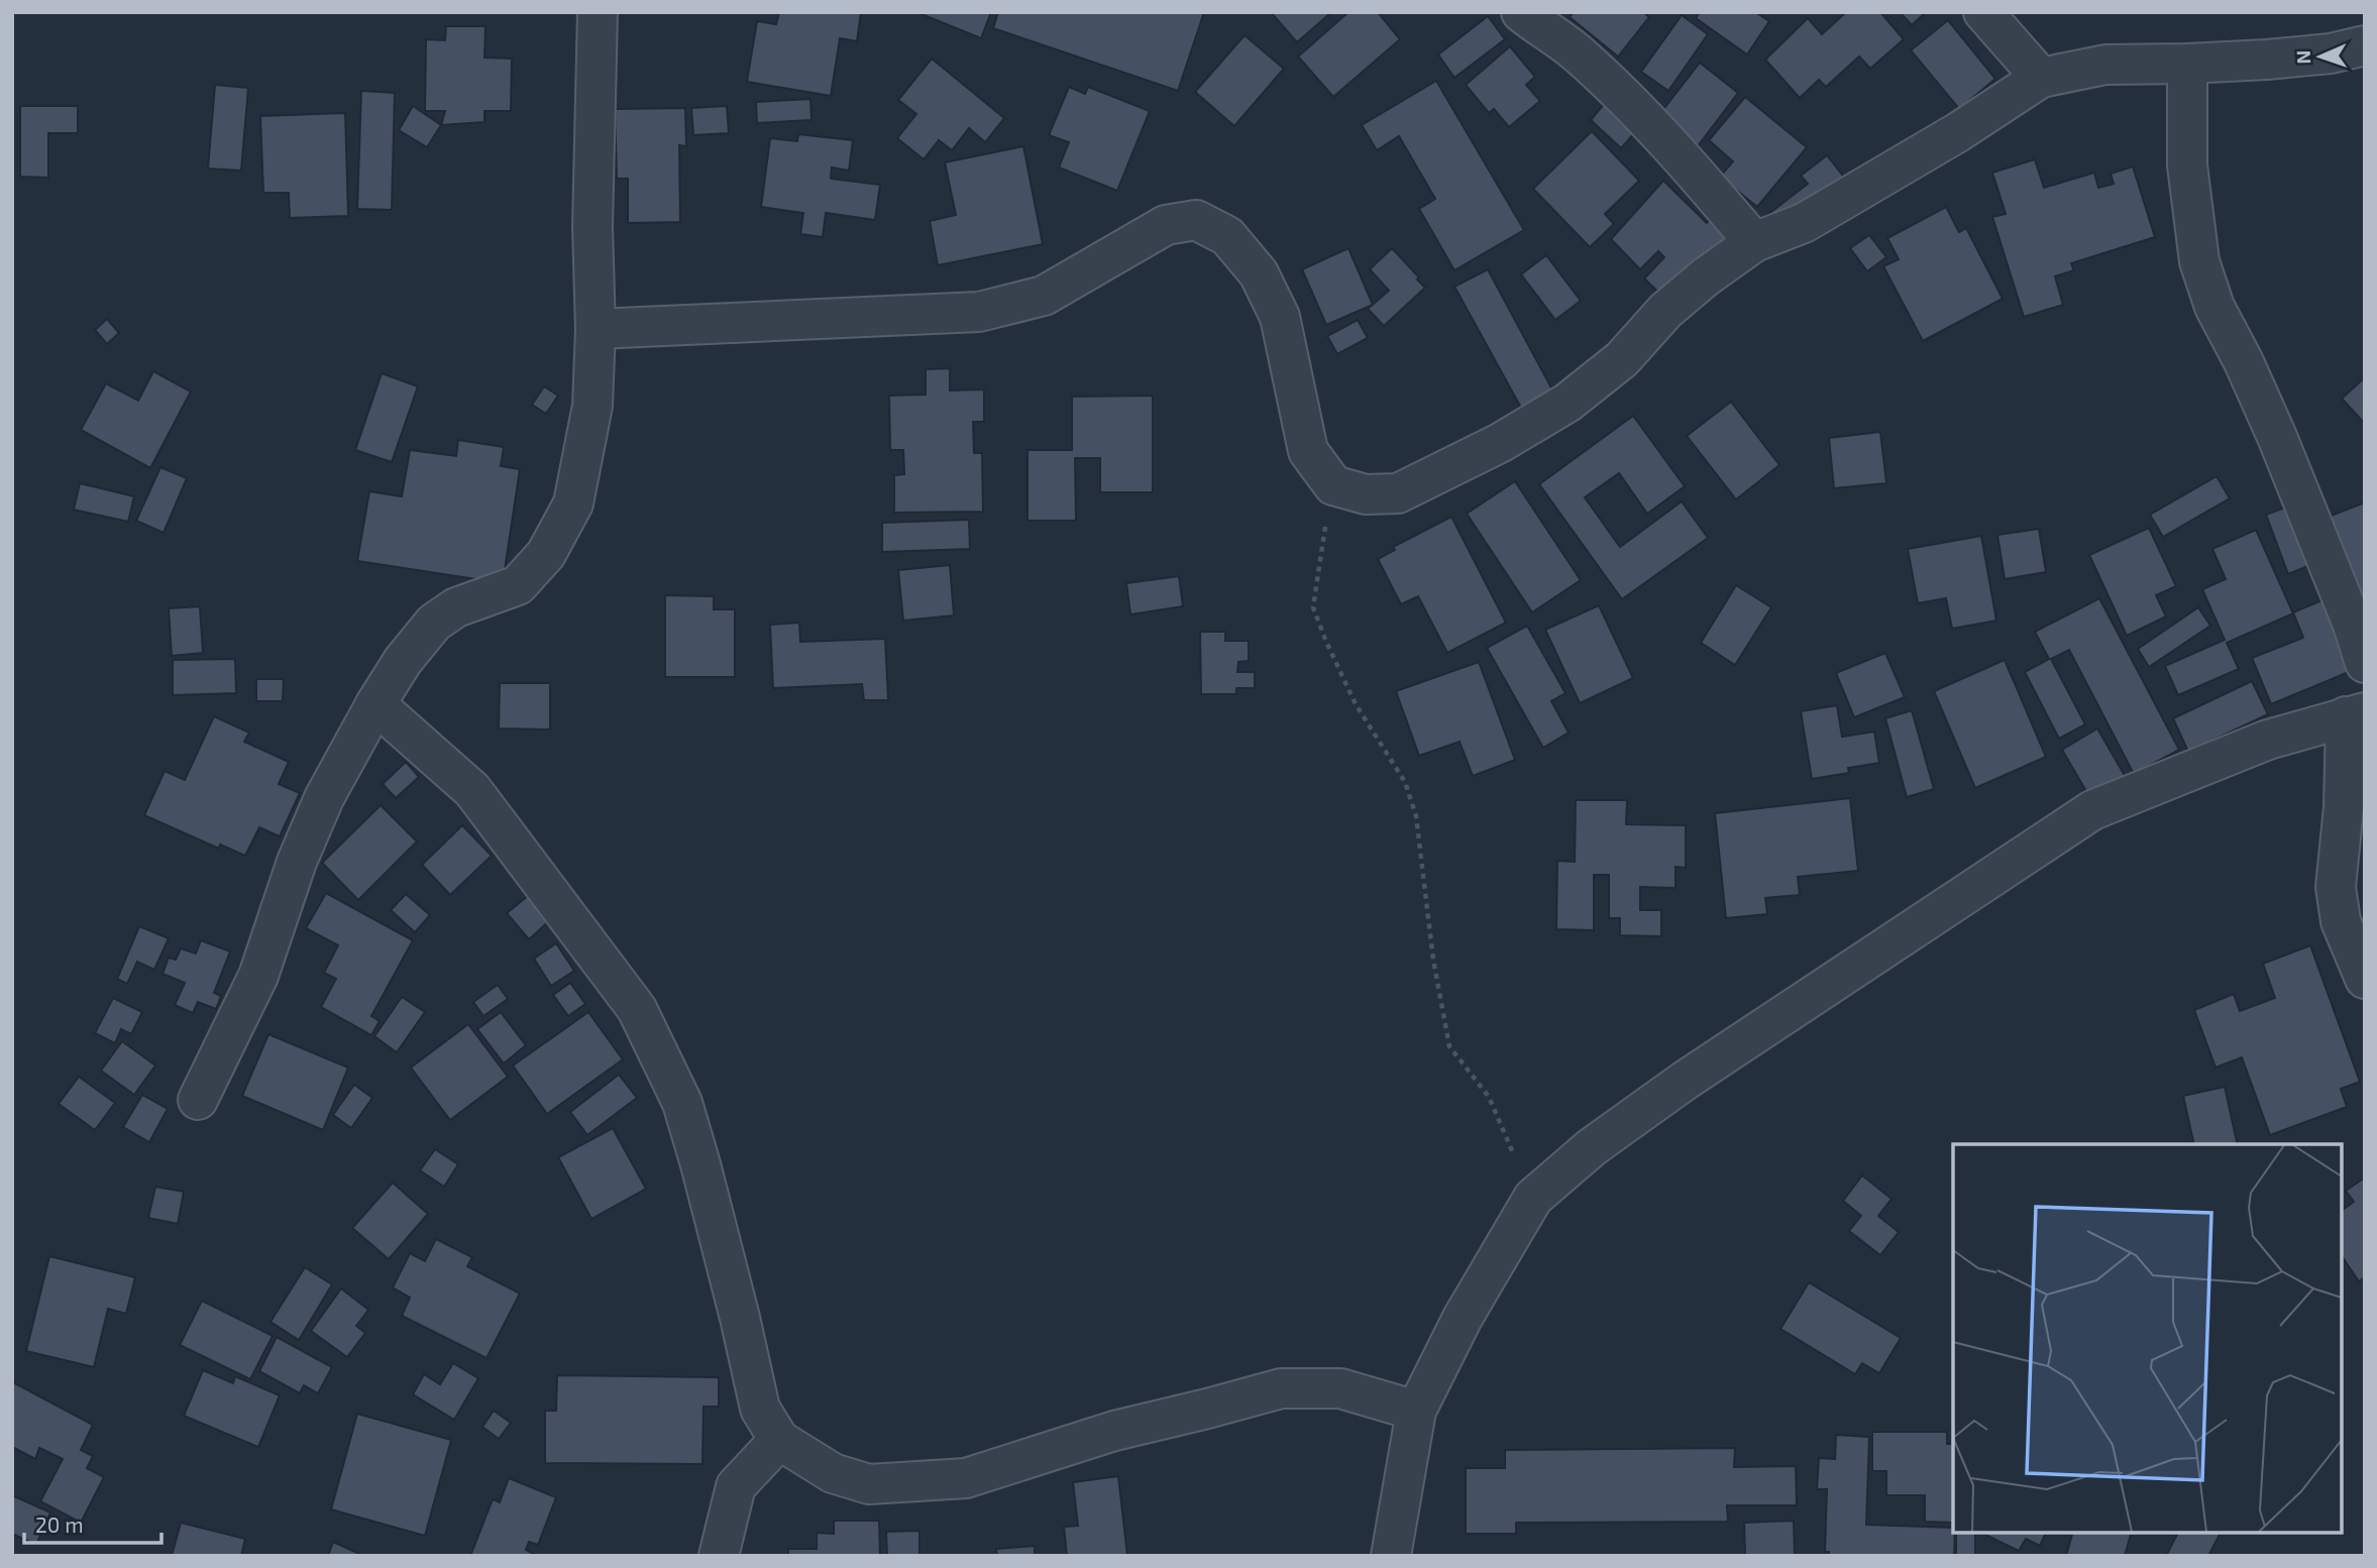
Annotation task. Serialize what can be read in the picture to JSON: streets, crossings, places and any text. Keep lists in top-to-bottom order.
{
  "scale_bar": "20 m",
  "north": "left"
}
